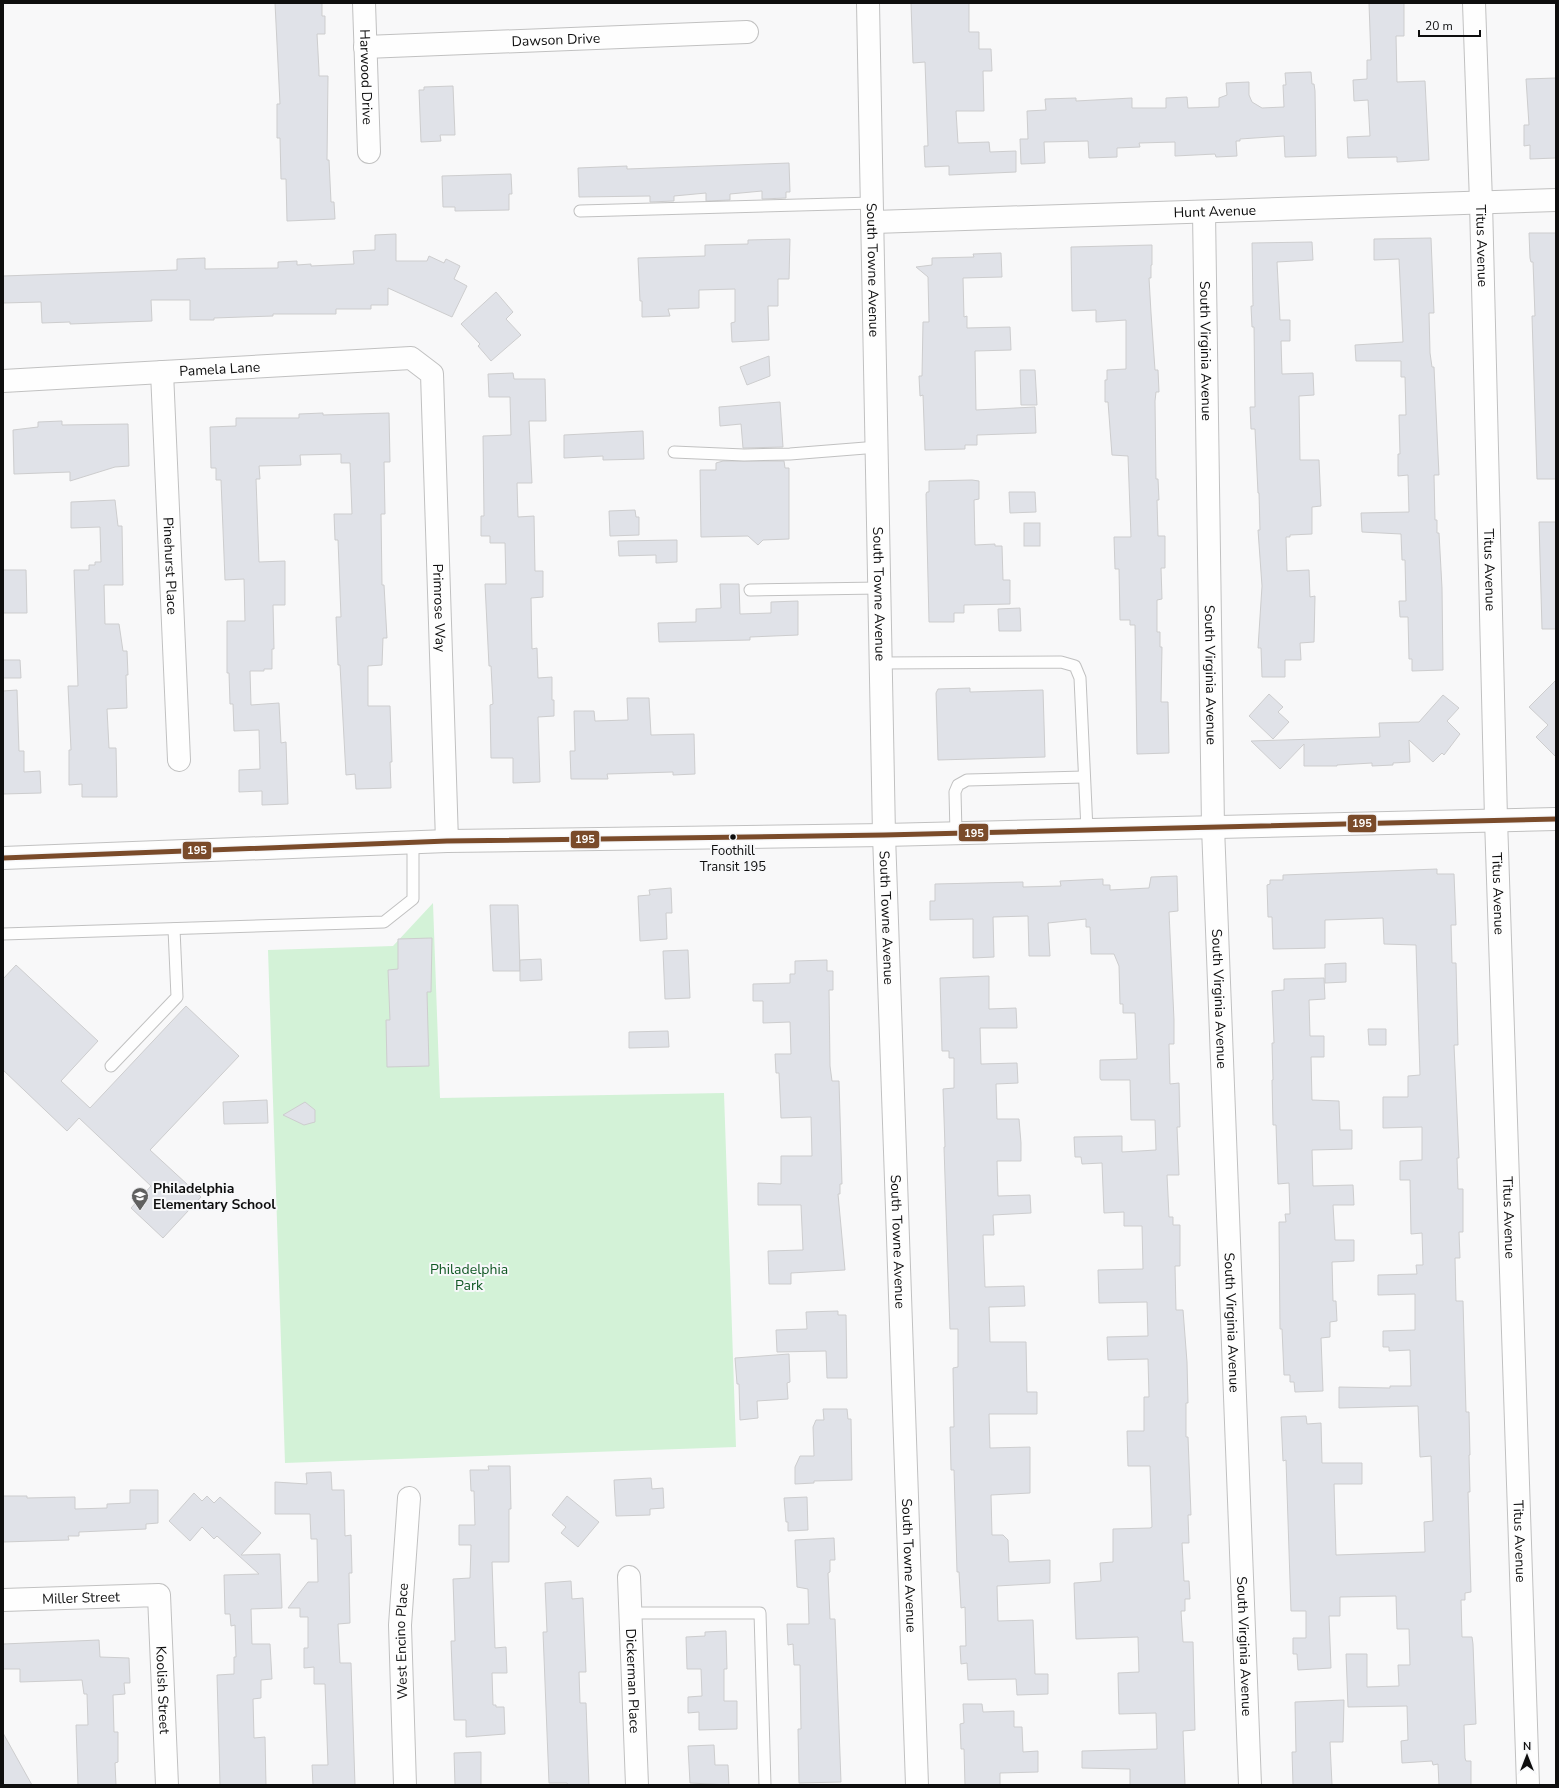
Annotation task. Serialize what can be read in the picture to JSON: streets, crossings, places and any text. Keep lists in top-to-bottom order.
{
  "streets": {
    "street": [
      "Dawson Drive",
      "Harwood Drive",
      "Hunt Avenue",
      "Titus Avenue",
      "South Towne Avenue",
      "South Virginia Avenue",
      "Pamela Lane",
      "Pinehurst Place",
      "Primrose Way",
      "Miller Street",
      "West Encino Place",
      "Dickerman Place",
      "Koolish Street"
    ]
  },
  "crossings": [
    ["Dawson Drive", "Harwood Drive"],
    ["Hunt Avenue", "Titus Avenue"],
    ["Hunt Avenue", "South Towne Avenue"],
    ["Hunt Avenue", "South Virginia Avenue"],
    ["Pamela Lane", "Pinehurst Place"],
    ["Pamela Lane", "Primrose Way"],
    ["Miller Street", "Koolish Street"]
  ],
  "parks": ["Philadelphia Park"],
  "places": {
    "other": ["Foothill Transit 195"],
    "school or university": ["Philadelphia Elementary School"]
  },
  "lines": ["transit line 195"],
  "scale_bar": "20 m",
  "north": "top"
}
